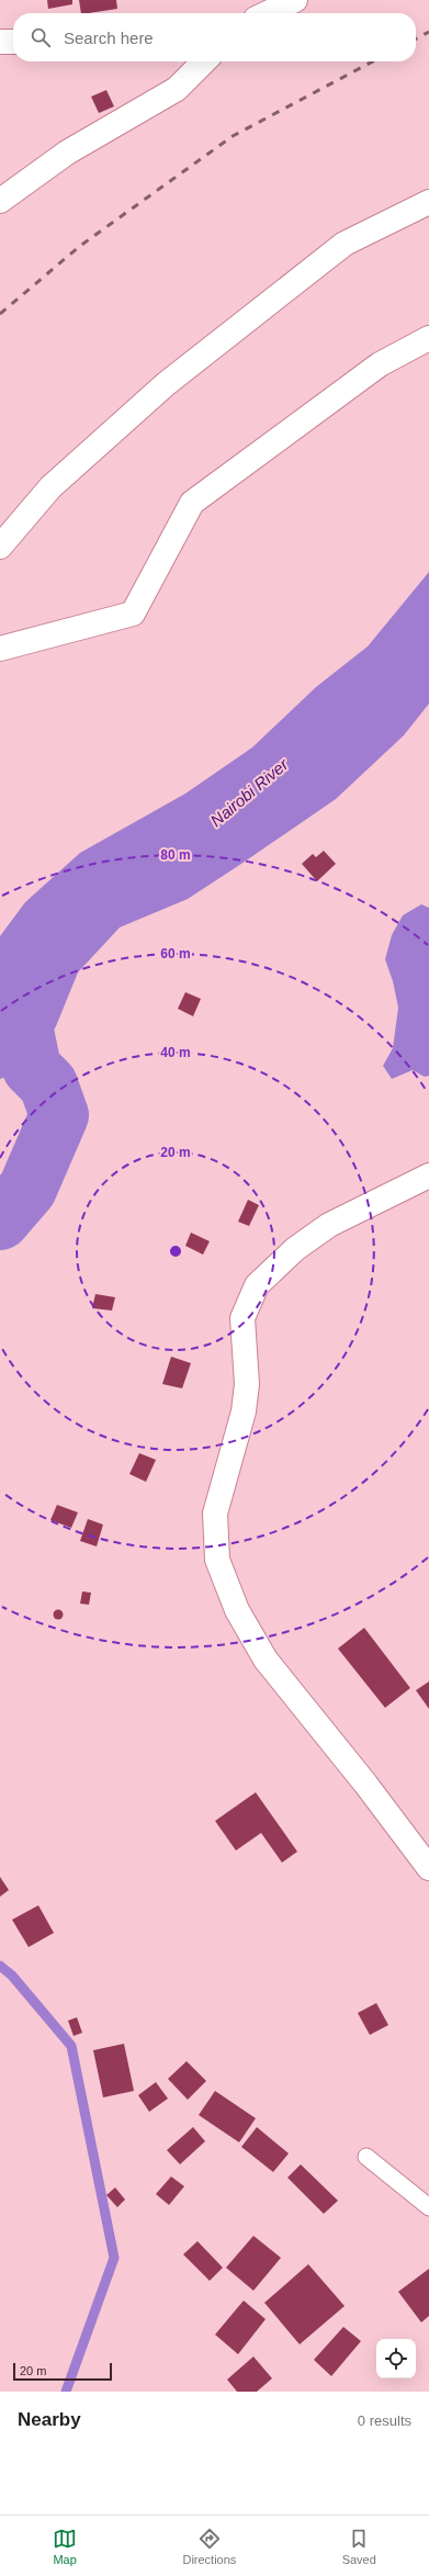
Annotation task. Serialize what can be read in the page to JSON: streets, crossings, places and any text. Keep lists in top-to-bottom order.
{
  "water": ["Nairobi River"],
  "scale_bar": "20 m",
  "page": {
    "search": "Search here",
    "scale": "20 m",
    "heading": ["Nearby", "0 results"],
    "nav": ["Map", "Directions", "Saved"]
  },
  "rings": [
    "80 m",
    "60 m",
    "40 m",
    "20 m"
  ]
}
